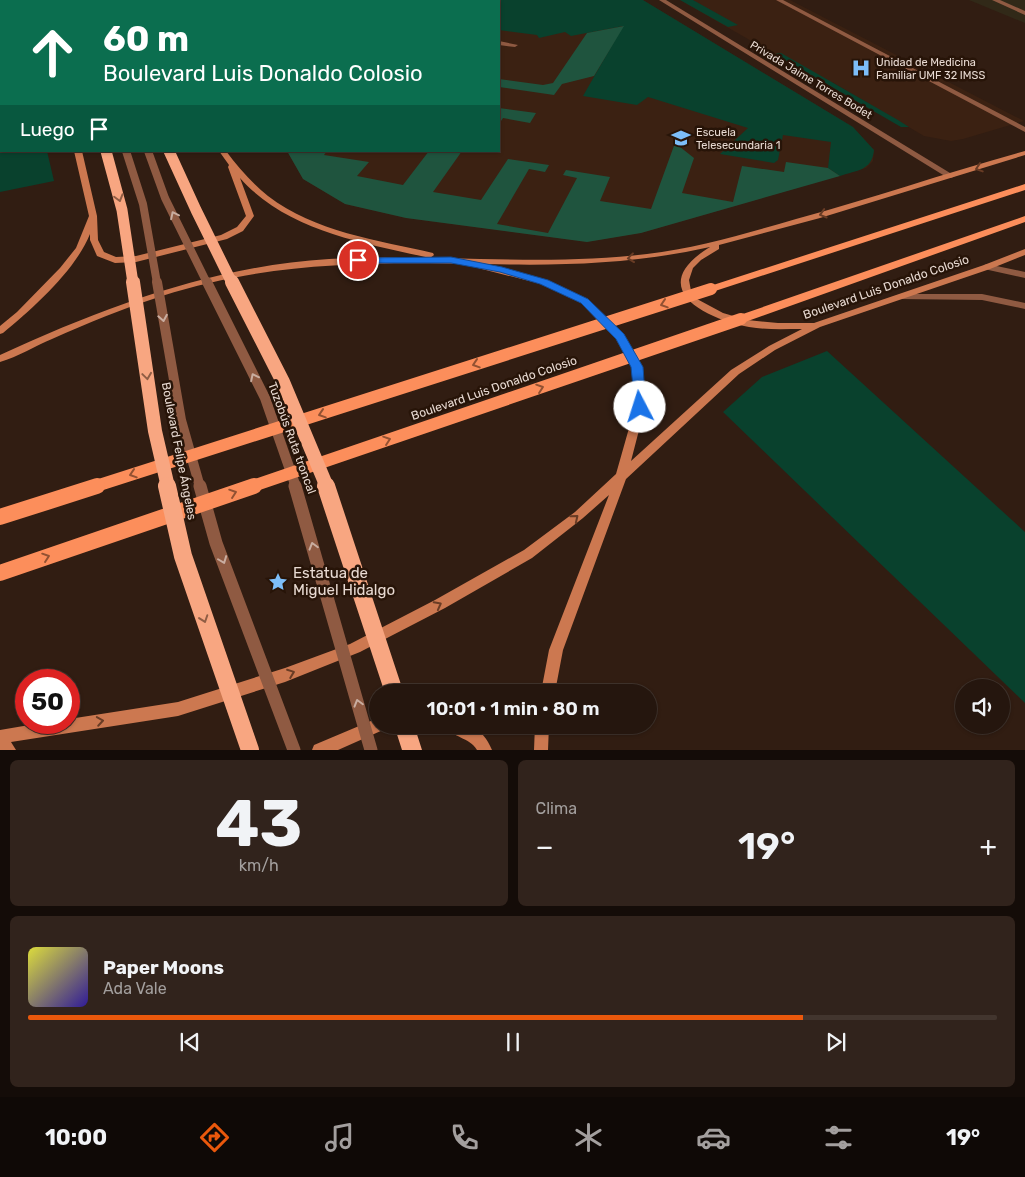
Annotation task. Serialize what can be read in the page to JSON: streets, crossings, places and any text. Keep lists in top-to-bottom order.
{
  "streets": {
    "highway": ["Boulevard Felipe Ángeles"],
    "main road": ["Boulevard Luis Donaldo Colosio"],
    "street": ["Privada Jaime Torres Bodet", "Tuzobús Ruta troncal"]
  },
  "places": {
    "hospital": ["Unidad de Medicina Familiar UMF 32 IMSS"],
    "school or university": ["Escuela Telesecundaria 1"],
    "place": ["Estatua de Miguel Hidalgo"]
  },
  "page": {
    "turn": ["60 m", "Boulevard Luis Donaldo Colosio"],
    "then": "Luego",
    "limit": "50",
    "trip": "10:01 · 1 min · 80 m",
    "tile": [
      ["43", "km/h"],
      "Clima"
    ],
    "heat": ["−", "19°", "+"],
    "song": ["Paper Moons", "Ada Vale"],
    "tabs": ["10:00", "19°"]
  }
}
